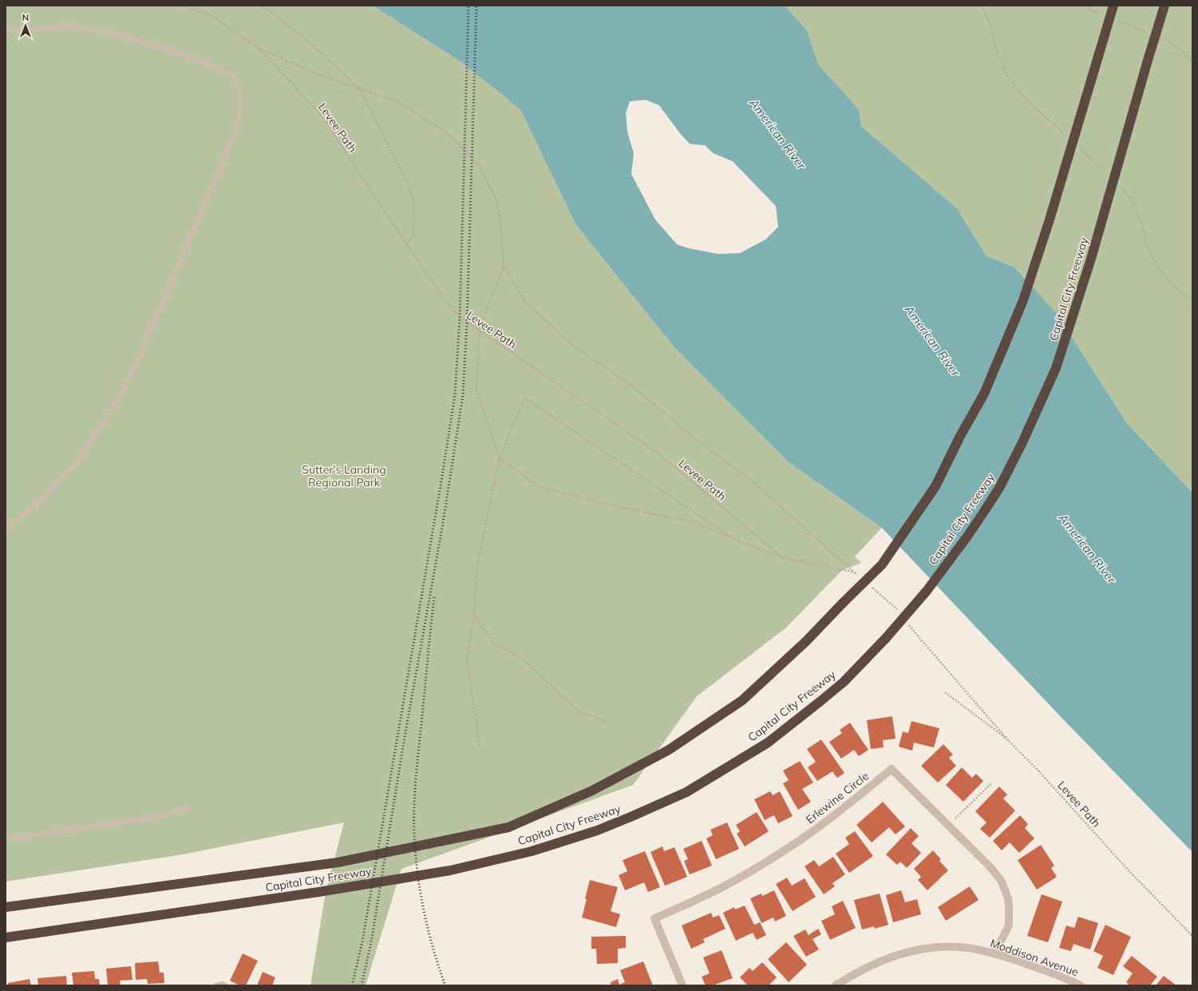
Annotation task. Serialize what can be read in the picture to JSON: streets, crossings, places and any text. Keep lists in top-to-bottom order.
{
  "streets": {
    "highway": ["Capital City Freeway"],
    "street": ["Erlewine Circle", "Moddison Avenue"],
    "path": ["Levee Path"]
  },
  "crossings": [
    ["Erlewine Circle", "Moddison Avenue"]
  ],
  "water": ["American River"],
  "parks": ["Sutter's Landing Regional Park"],
  "north": "top"
}
